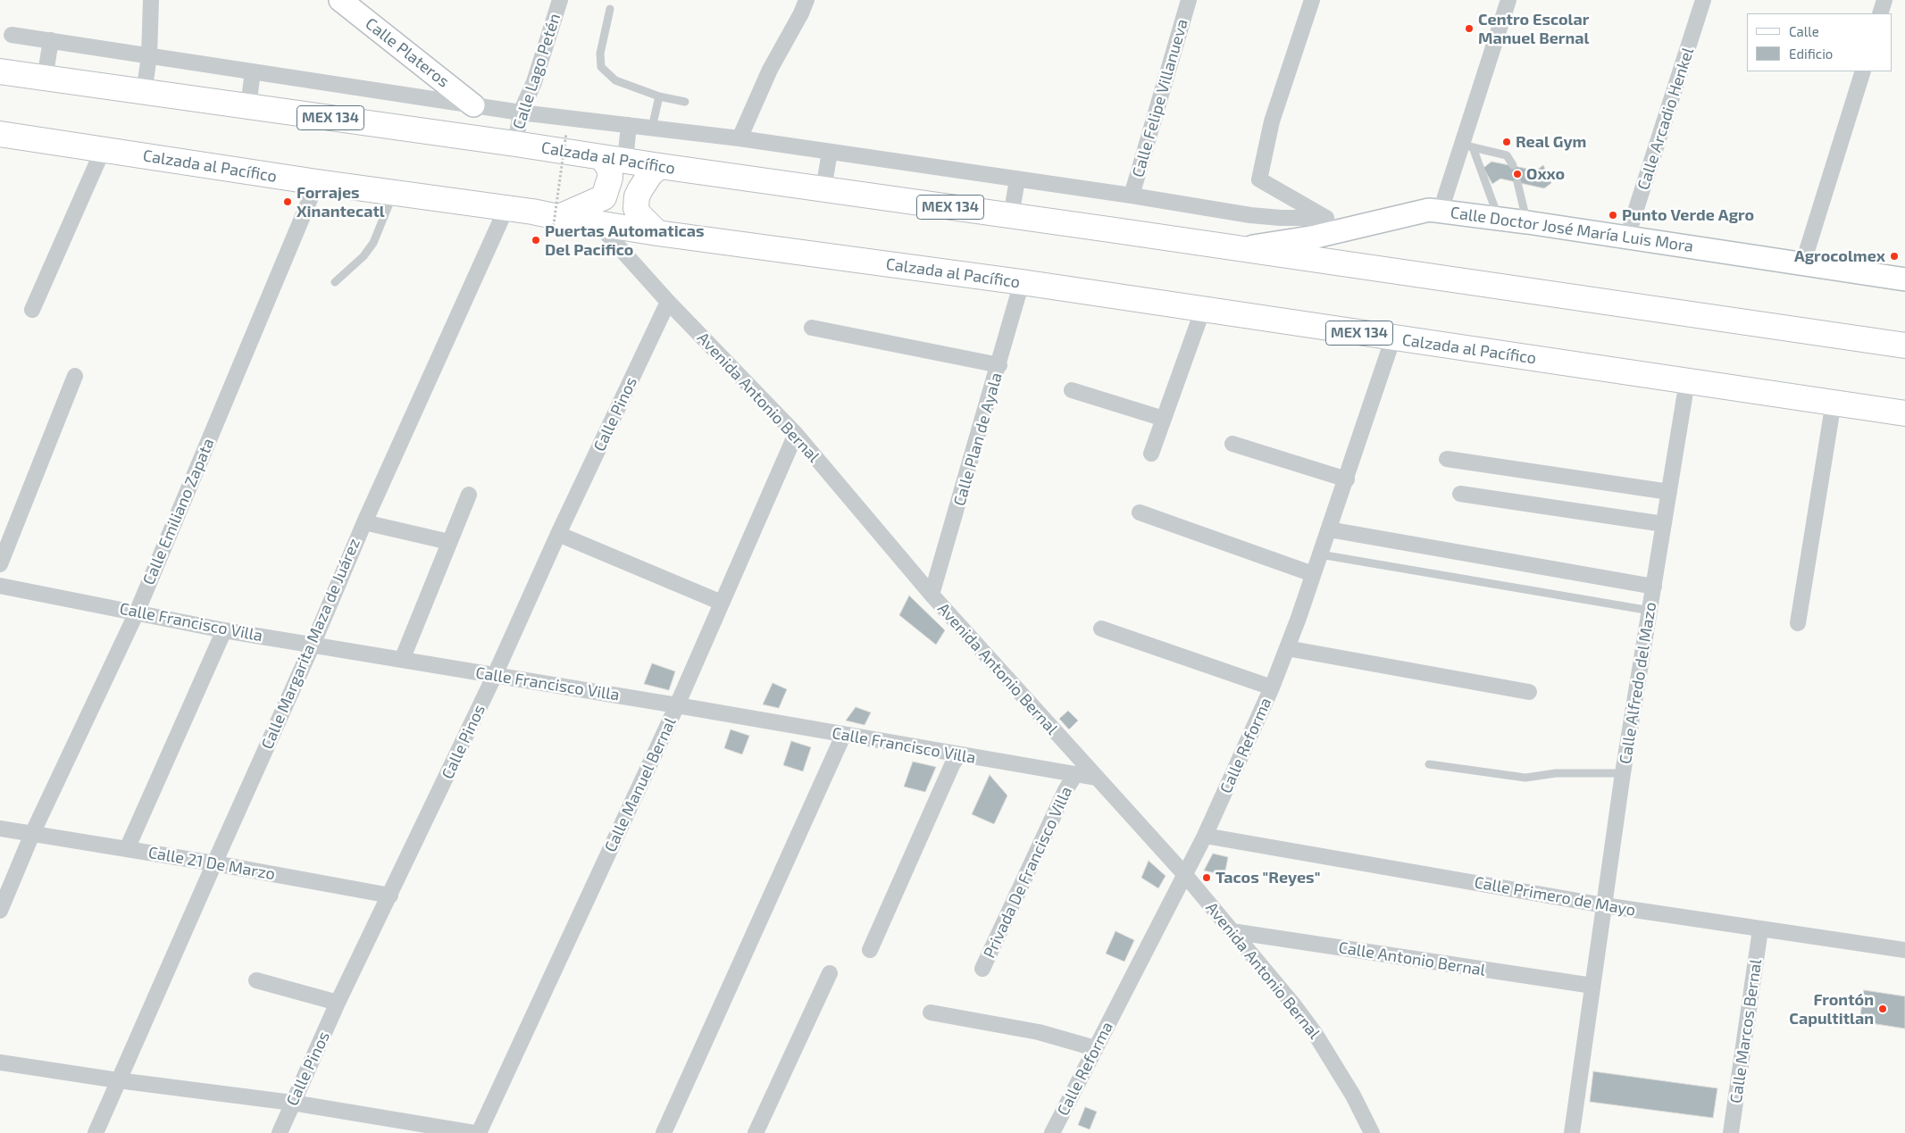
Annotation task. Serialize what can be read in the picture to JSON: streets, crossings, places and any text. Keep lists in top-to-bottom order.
{
  "streets": {
    "main road": ["MEX 134", "Calzada al Pacífico"],
    "street": [
      "Calle Plateros",
      "Calle Lago Petén",
      "Calle Felipe Villanueva",
      "Calle Arcadio Henkel",
      "Calle Doctor José María Luis Mora",
      "Avenida Antonio Bernal",
      "Calle Pinos",
      "Calle Plan de Ayala",
      "Calle Emiliano Zapata",
      "Calle Francisco Villa",
      "Calle Margarita Maza de Juárez",
      "Calle Alfredo del Mazo",
      "Calle Reforma",
      "Calle Manuel Bernal",
      "Calle 21 De Marzo",
      "Privada De Francisco Villa",
      "Calle Primero de Mayo",
      "Calle Antonio Bernal",
      "Calle Marcos Bernal"
    ]
  },
  "crossings": [
    ["Calle Lago Petén", "Calzada al Pacífico"],
    ["Calle Arcadio Henkel", "Calle Doctor José María Luis Mora"],
    ["Calzada al Pacífico", "Calle Doctor José María Luis Mora"],
    ["Calzada al Pacífico", "Avenida Antonio Bernal"],
    ["Calzada al Pacífico", "Calle Plan de Ayala"],
    ["Calzada al Pacífico", "Calle Emiliano Zapata"],
    ["Calzada al Pacífico", "Calle Margarita Maza de Juárez"],
    ["Calzada al Pacífico", "Calle Alfredo del Mazo"],
    ["Calzada al Pacífico", "Calle Reforma"],
    ["Avenida Antonio Bernal", "Calle Pinos"],
    ["Avenida Antonio Bernal", "Calle Plan de Ayala"],
    ["Avenida Antonio Bernal", "Calle Francisco Villa"],
    ["Avenida Antonio Bernal", "Calle Reforma"],
    ["Avenida Antonio Bernal", "Calle Manuel Bernal"],
    ["Avenida Antonio Bernal", "Calle Antonio Bernal"],
    ["Calle Pinos", "Calle Francisco Villa"],
    ["Calle Pinos", "Calle 21 De Marzo"],
    ["Calle Emiliano Zapata", "Calle Francisco Villa"],
    ["Calle Emiliano Zapata", "Calle 21 De Marzo"],
    ["Calle Francisco Villa", "Calle Margarita Maza de Juárez"],
    ["Calle Francisco Villa", "Calle Manuel Bernal"],
    ["Calle Francisco Villa", "Privada De Francisco Villa"],
    ["Calle Margarita Maza de Juárez", "Calle 21 De Marzo"],
    ["Calle Alfredo del Mazo", "Calle Primero de Mayo"],
    ["Calle Alfredo del Mazo", "Calle Antonio Bernal"],
    ["Calle Reforma", "Calle Primero de Mayo"],
    ["Calle Primero de Mayo", "Calle Marcos Bernal"]
  ],
  "places": [
    "Centro Escolar Manuel Bernal",
    "Real Gym",
    "Oxxo",
    "Forrajes Xinantecatl",
    "Punto Verde Agro",
    "Puertas Automaticas Del Pacifico",
    "Agrocolmex",
    "Tacos \"Reyes\"",
    "Frontón Capultitlan"
  ],
  "legend": ["Calle", "Edificio"]
}
